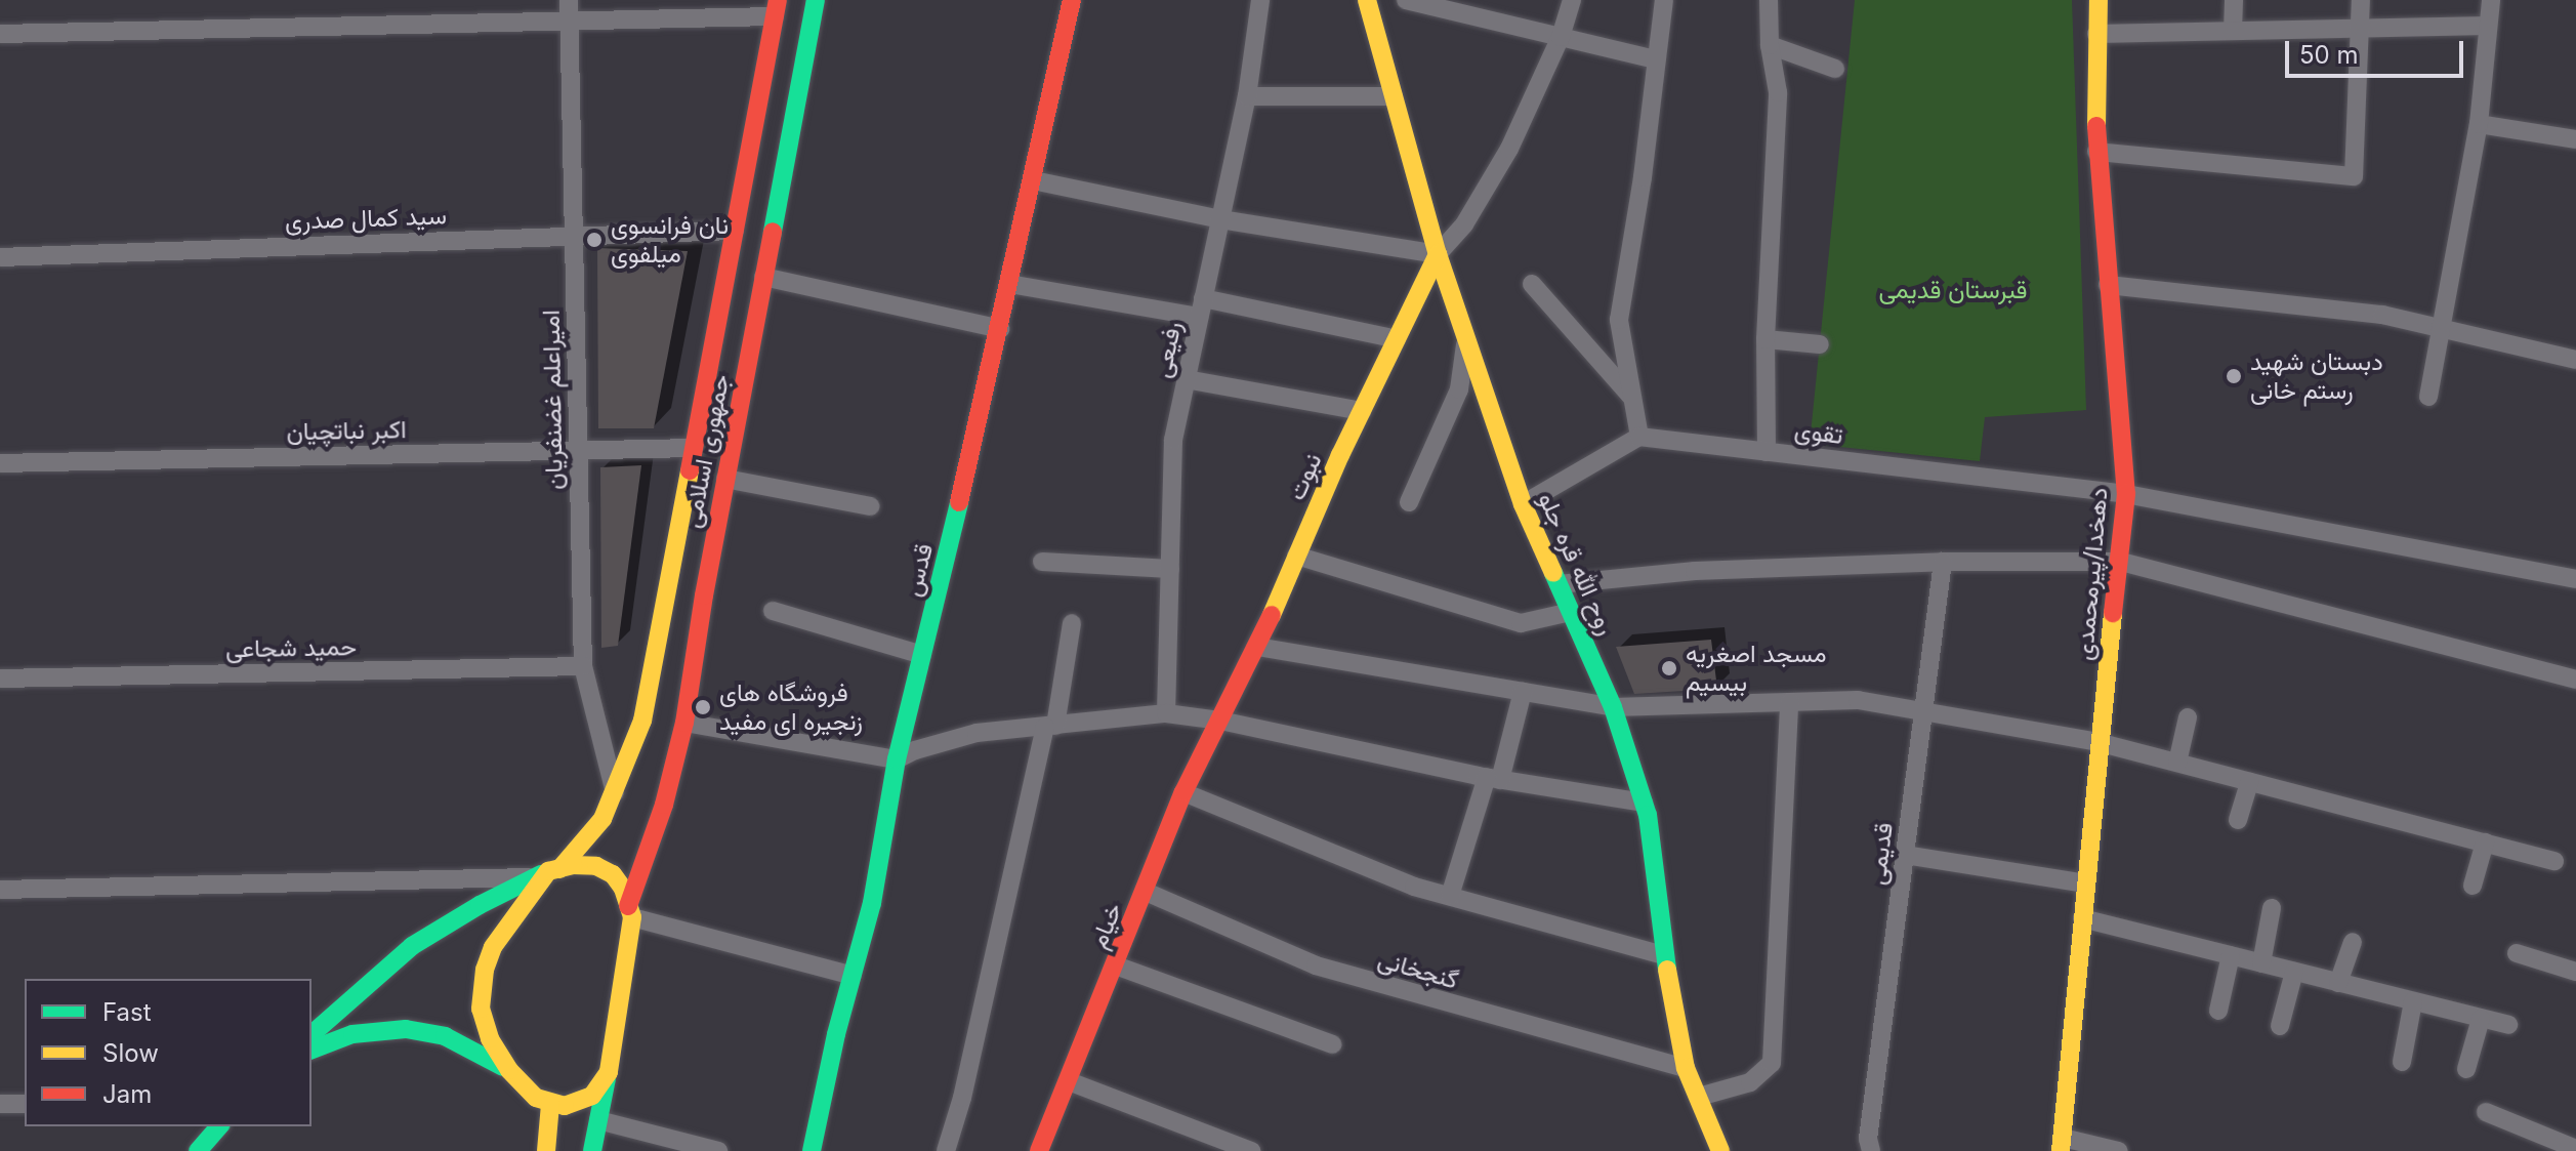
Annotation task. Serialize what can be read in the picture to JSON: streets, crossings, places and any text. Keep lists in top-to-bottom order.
{
  "streets": {
    "main road": [
      "جمهوری اسلامی",
      "نبوت",
      "روح الله قره جلو",
      "قدس",
      "دهخدا/پیرمحمدی",
      "خیام"
    ],
    "street": [
      "سید کمال صدری",
      "رفیعی",
      "امیراعلم غضنفریان",
      "اکبر نباتچیان",
      "تقوی",
      "حمید شجاعی",
      "قدیمی",
      "گنجخانی"
    ]
  },
  "crossings": [
    ["سید کمال صدری", "امیراعلم غضنفریان"],
    ["سید کمال صدری", "جمهوری اسلامی"],
    ["امیراعلم غضنفریان", "اکبر نباتچیان"],
    ["امیراعلم غضنفریان", "جمهوری اسلامی"],
    ["امیراعلم غضنفریان", "حمید شجاعی"],
    ["اکبر نباتچیان", "جمهوری اسلامی"],
    ["تقوی", "دهخدا/پیرمحمدی"],
    ["نبوت", "روح الله قره جلو"],
    ["نبوت", "خیام"],
    ["روح الله قره جلو", "گنجخانی"],
    ["خیام", "گنجخانی"]
  ],
  "parks": ["قبرستان قدیمى"],
  "places": [
    "نان فرانسوی میلفوی",
    "دبستان شهید رستم خانی",
    "مسجد اصغریه بیسیم",
    "فروشگاه های زنجیره ای مفید"
  ],
  "legend": ["Fast", "Slow", "Jam"],
  "scale_bar": "50 m"
}
